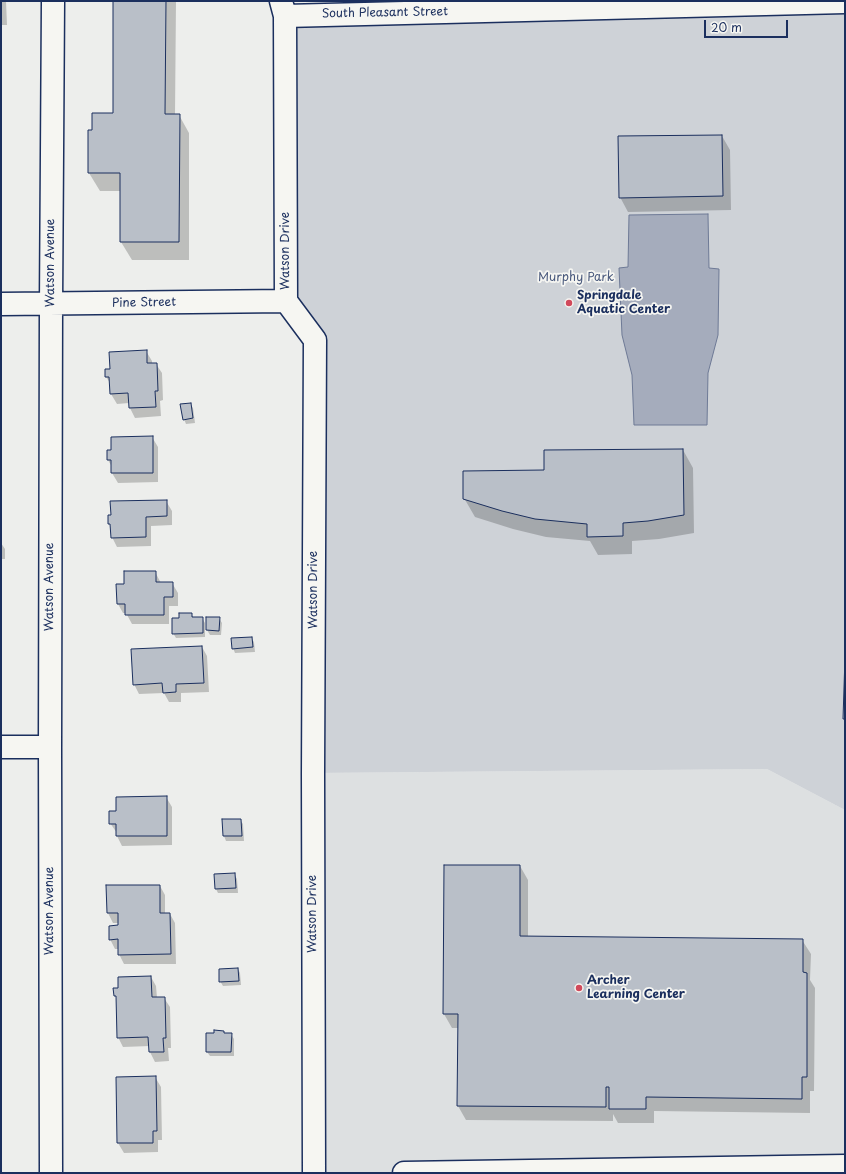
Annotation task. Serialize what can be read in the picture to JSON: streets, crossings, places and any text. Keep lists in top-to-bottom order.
{
  "streets": {
    "street": [
      "South Pleasant Street",
      "Watson Drive",
      "Watson Avenue",
      "Pine Street"
    ]
  },
  "crossings": [
    ["South Pleasant Street", "Watson Drive"],
    ["Watson Drive", "Pine Street"],
    ["Watson Avenue", "Pine Street"]
  ],
  "parks": ["Murphy Park"],
  "places": ["Springdale Aquatic Center", "Archer Learning Center"],
  "scale_bar": "20 m"
}
